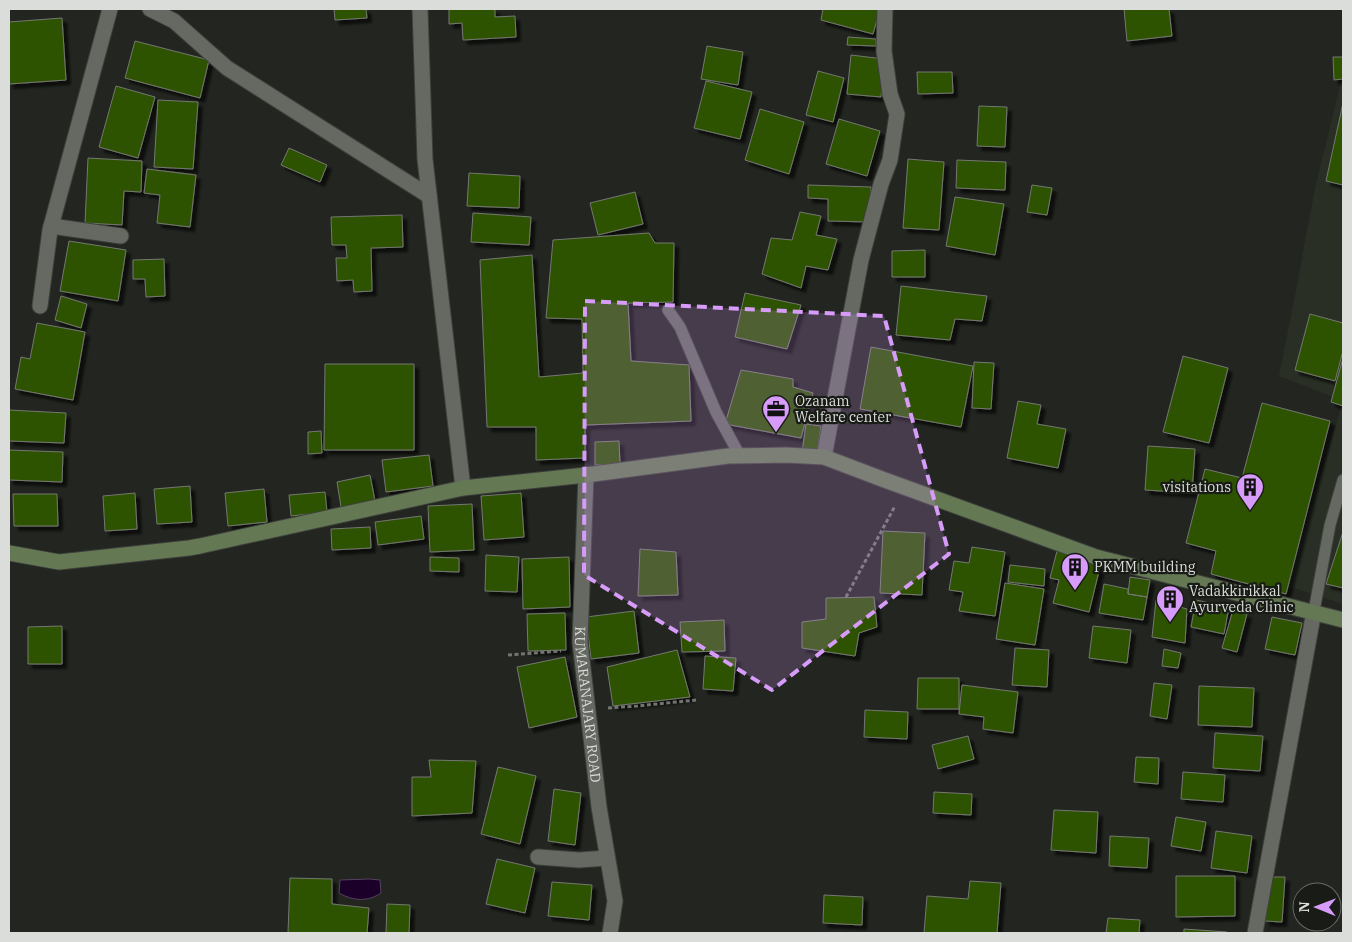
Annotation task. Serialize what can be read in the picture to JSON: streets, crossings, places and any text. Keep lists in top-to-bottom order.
{
  "streets": {
    "street": ["KUMARANAJARY ROAD"]
  },
  "places": {
    "office": ["Ozanam Welfare center"],
    "building": ["visitations", "PKMM building", "Vadakkirikkal Ayurveda Clinic"]
  },
  "north": "left"
}
